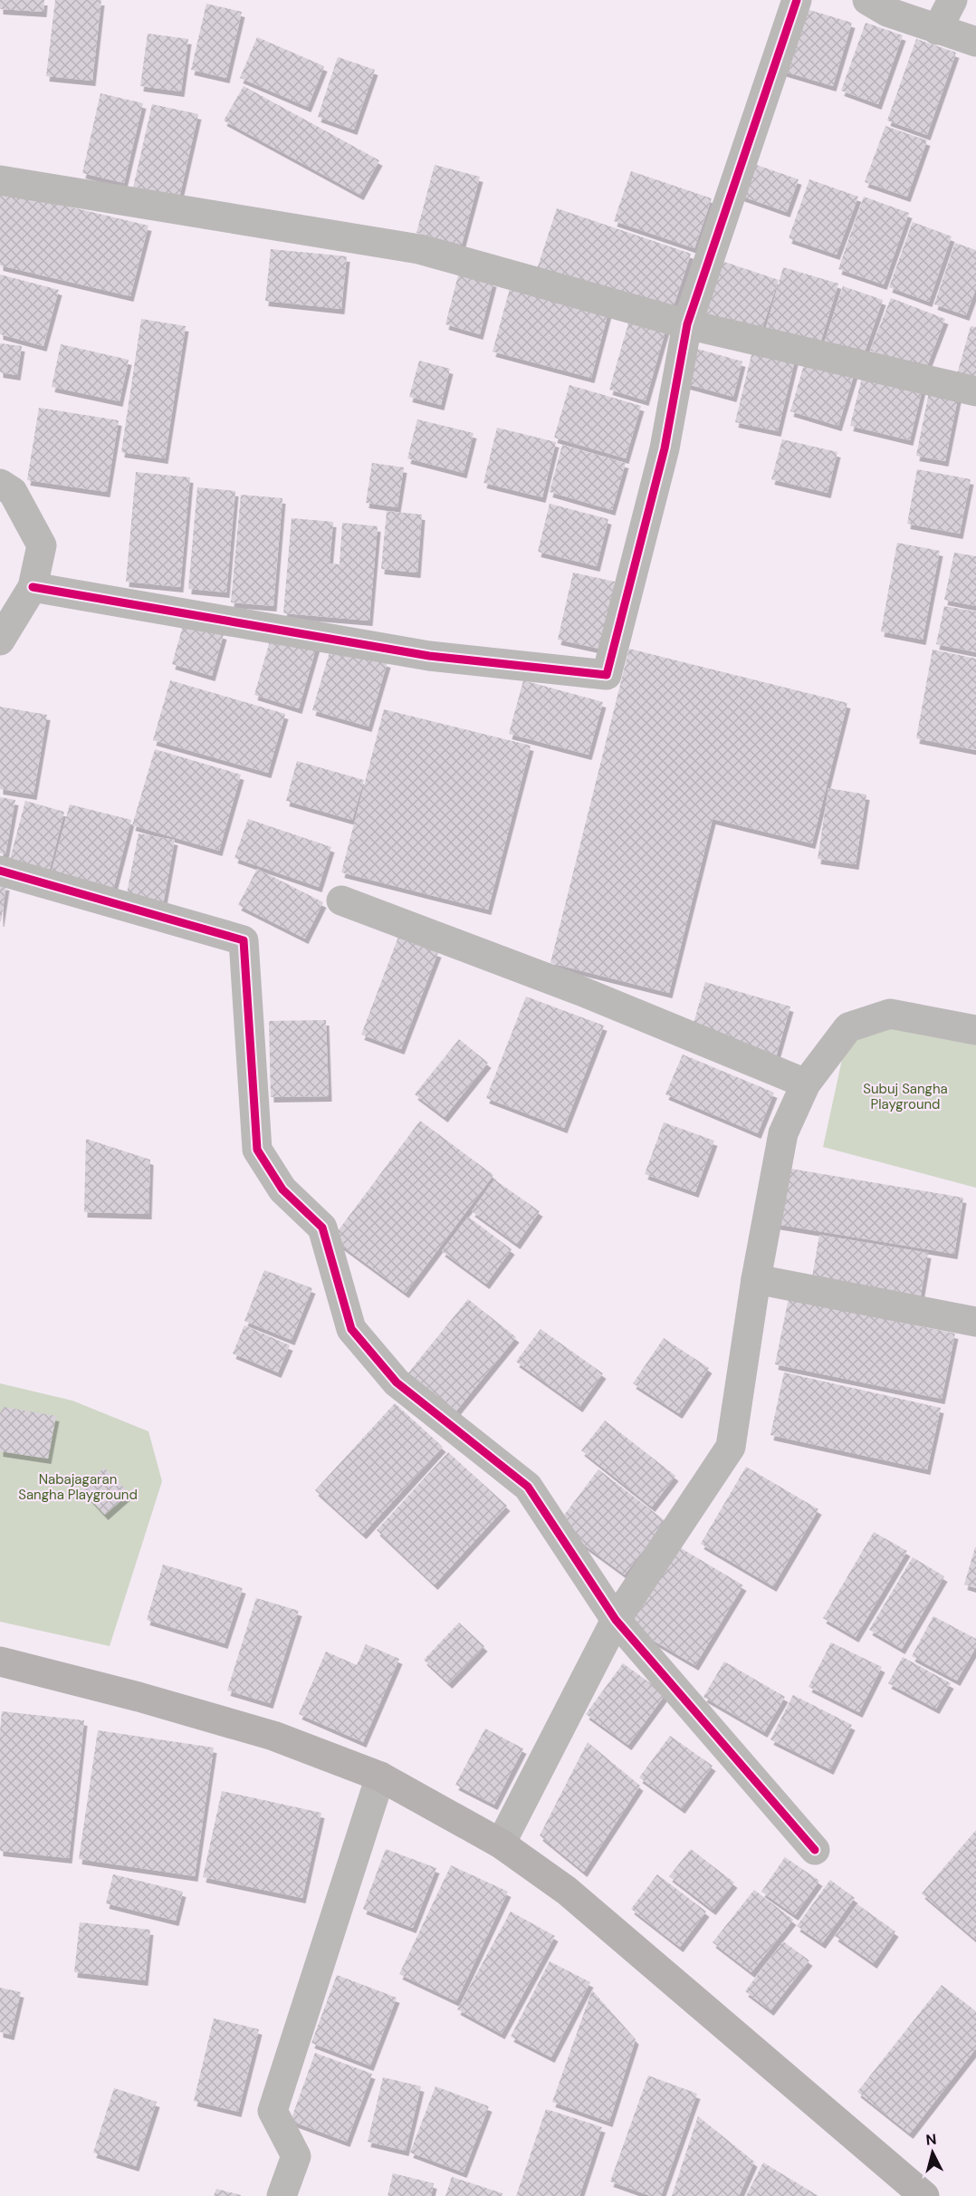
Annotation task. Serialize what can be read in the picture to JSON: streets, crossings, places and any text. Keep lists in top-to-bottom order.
{
  "parks": ["Subuj Sangha Playground", "Nabajagaran Sangha Playground"],
  "north": "top"
}
